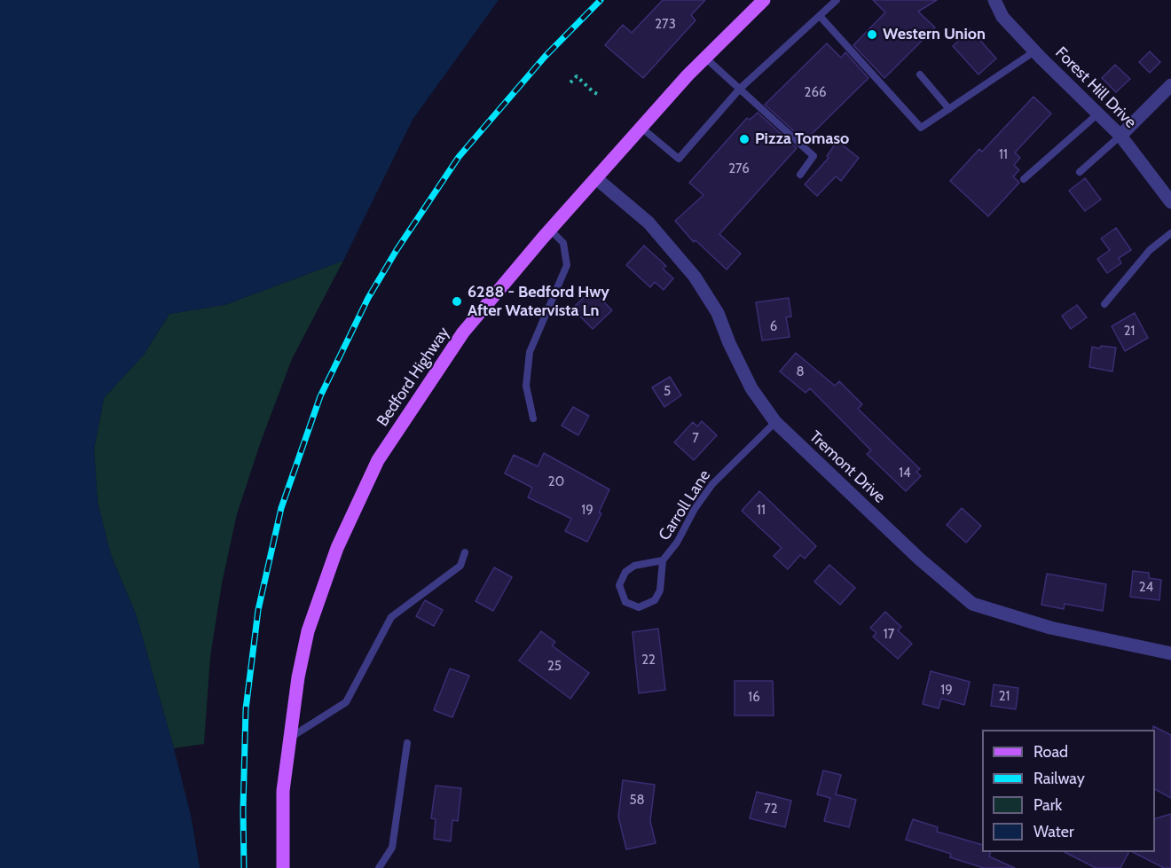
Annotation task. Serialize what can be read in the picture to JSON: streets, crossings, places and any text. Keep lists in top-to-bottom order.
{
  "streets": {
    "main road": ["Bedford Highway"],
    "street": ["Forest Hill Drive", "Tremont Drive"],
    "lane": ["Carroll Lane"]
  },
  "crossings": [
    ["Bedford Highway", "Tremont Drive"],
    ["Tremont Drive", "Carroll Lane"]
  ],
  "places": ["Western Union", "Pizza Tomaso", "6288 - Bedford Hwy After Watervista Ln"],
  "house_numbers": [
    "273",
    "266",
    "11",
    "276",
    "6",
    "21",
    "8",
    "5",
    "7",
    "14",
    "20",
    "19",
    "11",
    "24",
    "17",
    "22",
    "25",
    "19",
    "21",
    "16",
    "58",
    "72"
  ],
  "legend": [
    "Road",
    "Railway",
    "Park",
    "Water"
  ]
}
